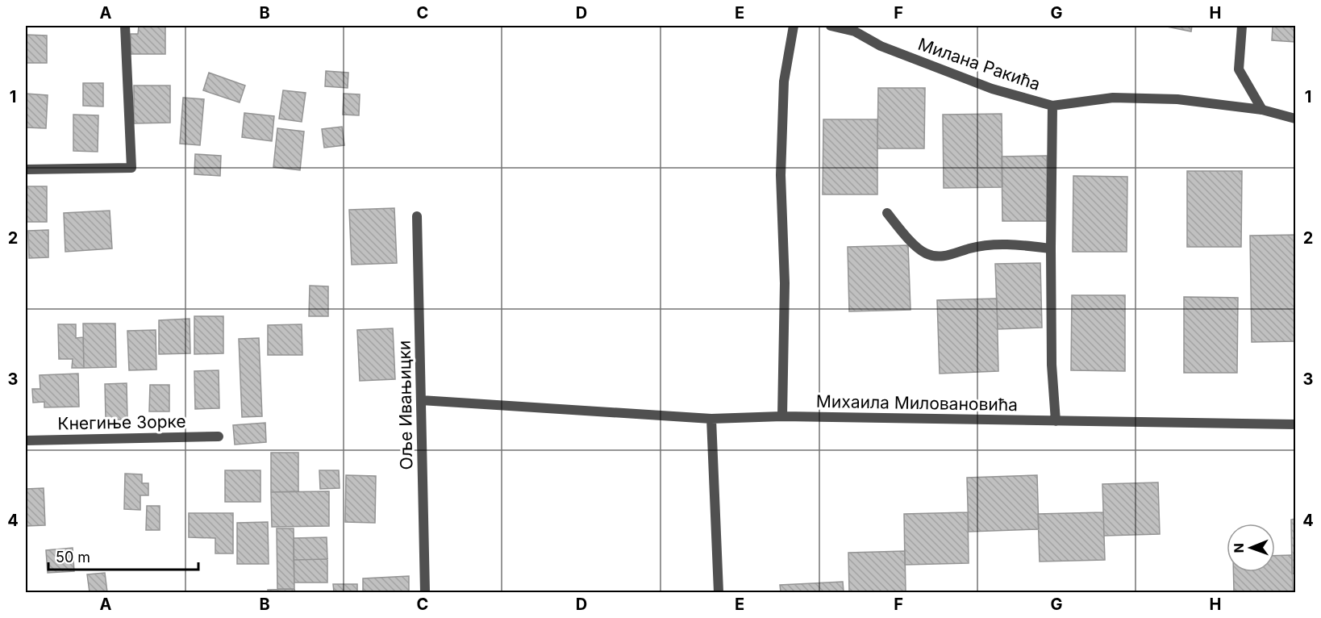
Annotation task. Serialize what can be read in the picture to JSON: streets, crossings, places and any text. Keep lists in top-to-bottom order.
{
  "streets": {
    "street": [
      "Милана Ракића",
      "Михаила Миловановића",
      "Оље Ивањицки",
      "Кнегиње Зорке"
    ]
  },
  "crossings": [
    ["Михаила Миловановића", "Оље Ивањицки"]
  ],
  "scale_bar": "50 m",
  "north": "left",
  "grid": {
    "columns": [
      "A",
      "B",
      "C",
      "D",
      "E",
      "F",
      "G",
      "H"
    ],
    "rows": [
      "1",
      "2",
      "3",
      "4"
    ]
  }
}
